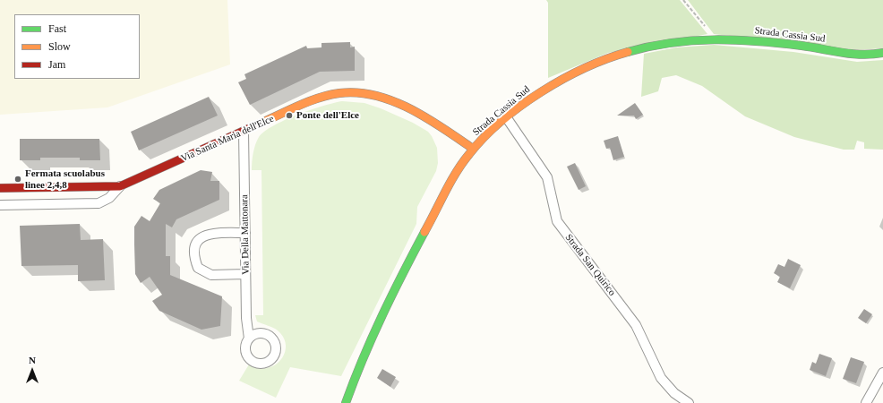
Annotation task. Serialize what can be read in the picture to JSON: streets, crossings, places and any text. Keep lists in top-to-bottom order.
{
  "streets": {
    "main road": ["Strada Cassia Sud", "Via Santa Maria dell'Elce"],
    "street": ["Via Della Mattonara", "Strada San Quirico"]
  },
  "crossings": [
    ["Strada Cassia Sud", "Via Santa Maria dell'Elce"],
    ["Strada Cassia Sud", "Strada San Quirico"],
    ["Via Santa Maria dell'Elce", "Via Della Mattonara"]
  ],
  "places": ["Ponte dell'Elce", "Fermata scuolabus linee 2,4,8"],
  "legend": ["Fast", "Slow", "Jam"],
  "north": "top"
}
